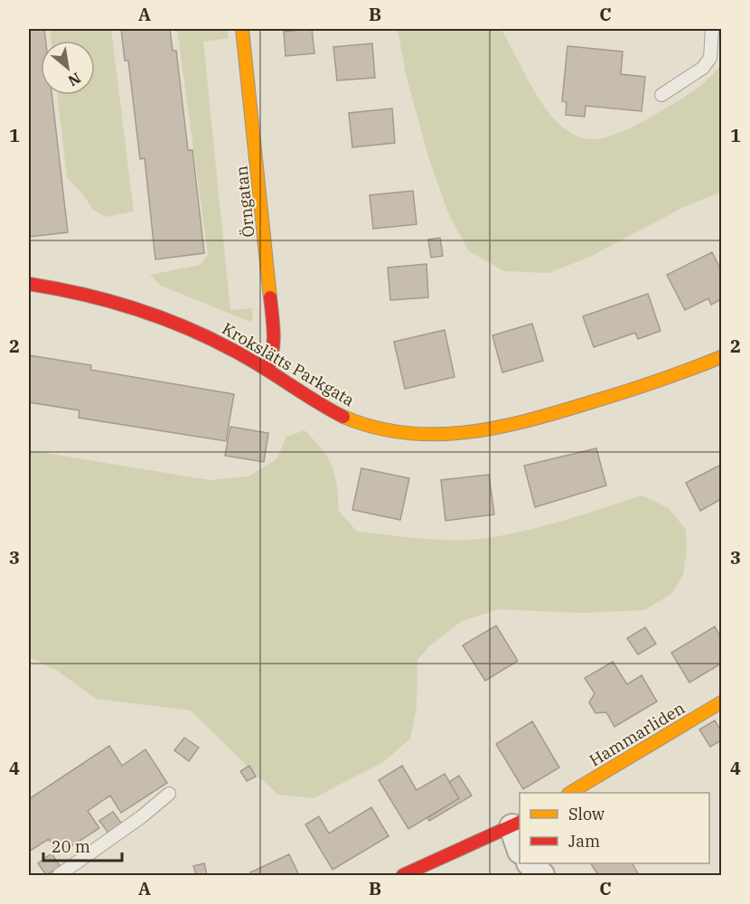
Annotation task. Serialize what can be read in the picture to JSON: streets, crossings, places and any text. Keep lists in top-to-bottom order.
{
  "streets": {
    "street": ["Örngatan", "Krokslätts Parkgata", "Hammarliden"]
  },
  "crossings": [
    ["Örngatan", "Krokslätts Parkgata"]
  ],
  "legend": ["Slow", "Jam"],
  "scale_bar": "20 m",
  "north": "bottom right",
  "grid": {
    "columns": ["A", "B", "C"],
    "rows": [
      "1",
      "2",
      "3",
      "4"
    ]
  }
}
